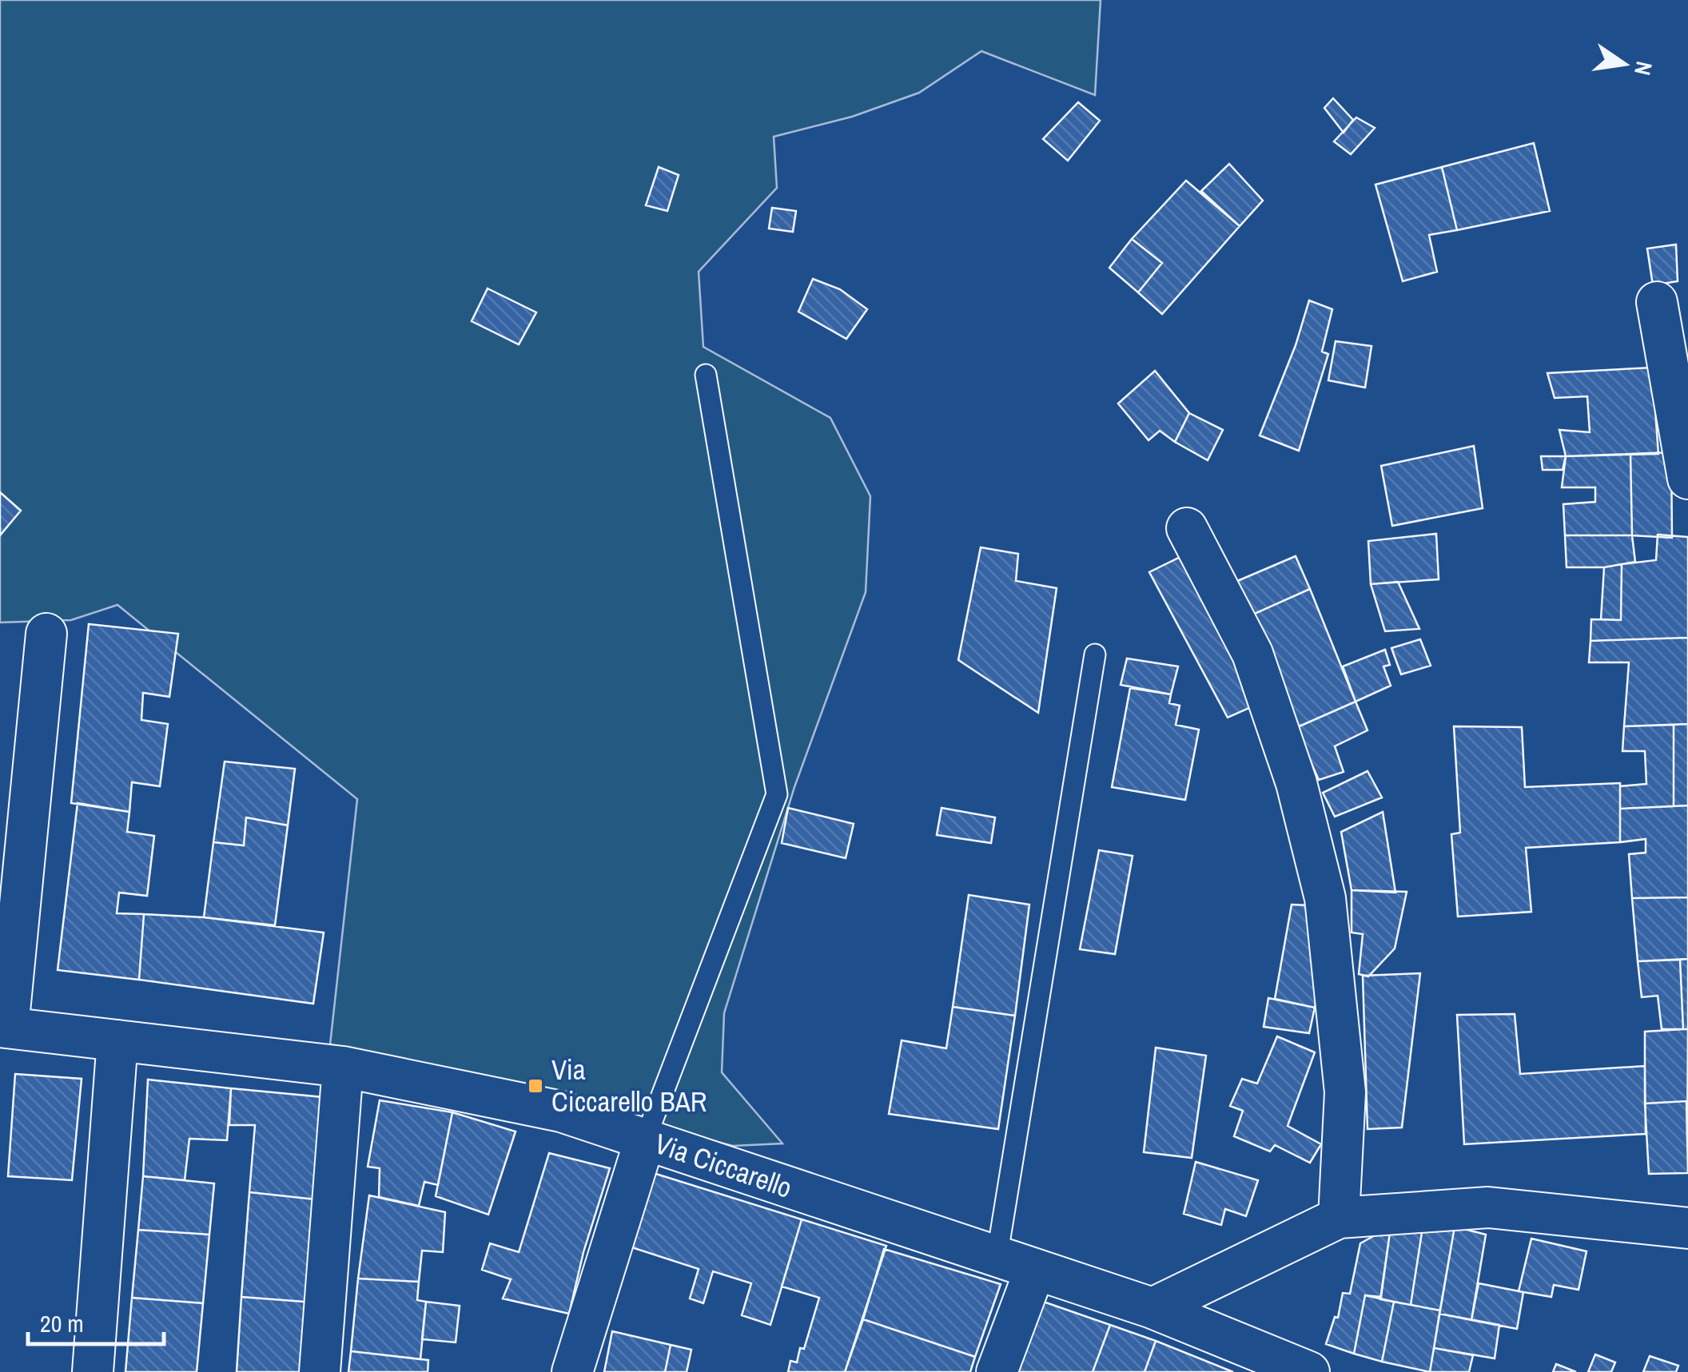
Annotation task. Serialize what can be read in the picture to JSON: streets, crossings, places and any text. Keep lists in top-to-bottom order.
{
  "streets": {
    "street": ["Via Ciccarello"]
  },
  "places": {
    "transit": ["Via Ciccarello BAR"]
  },
  "scale_bar": "20 m",
  "north": "right"
}
